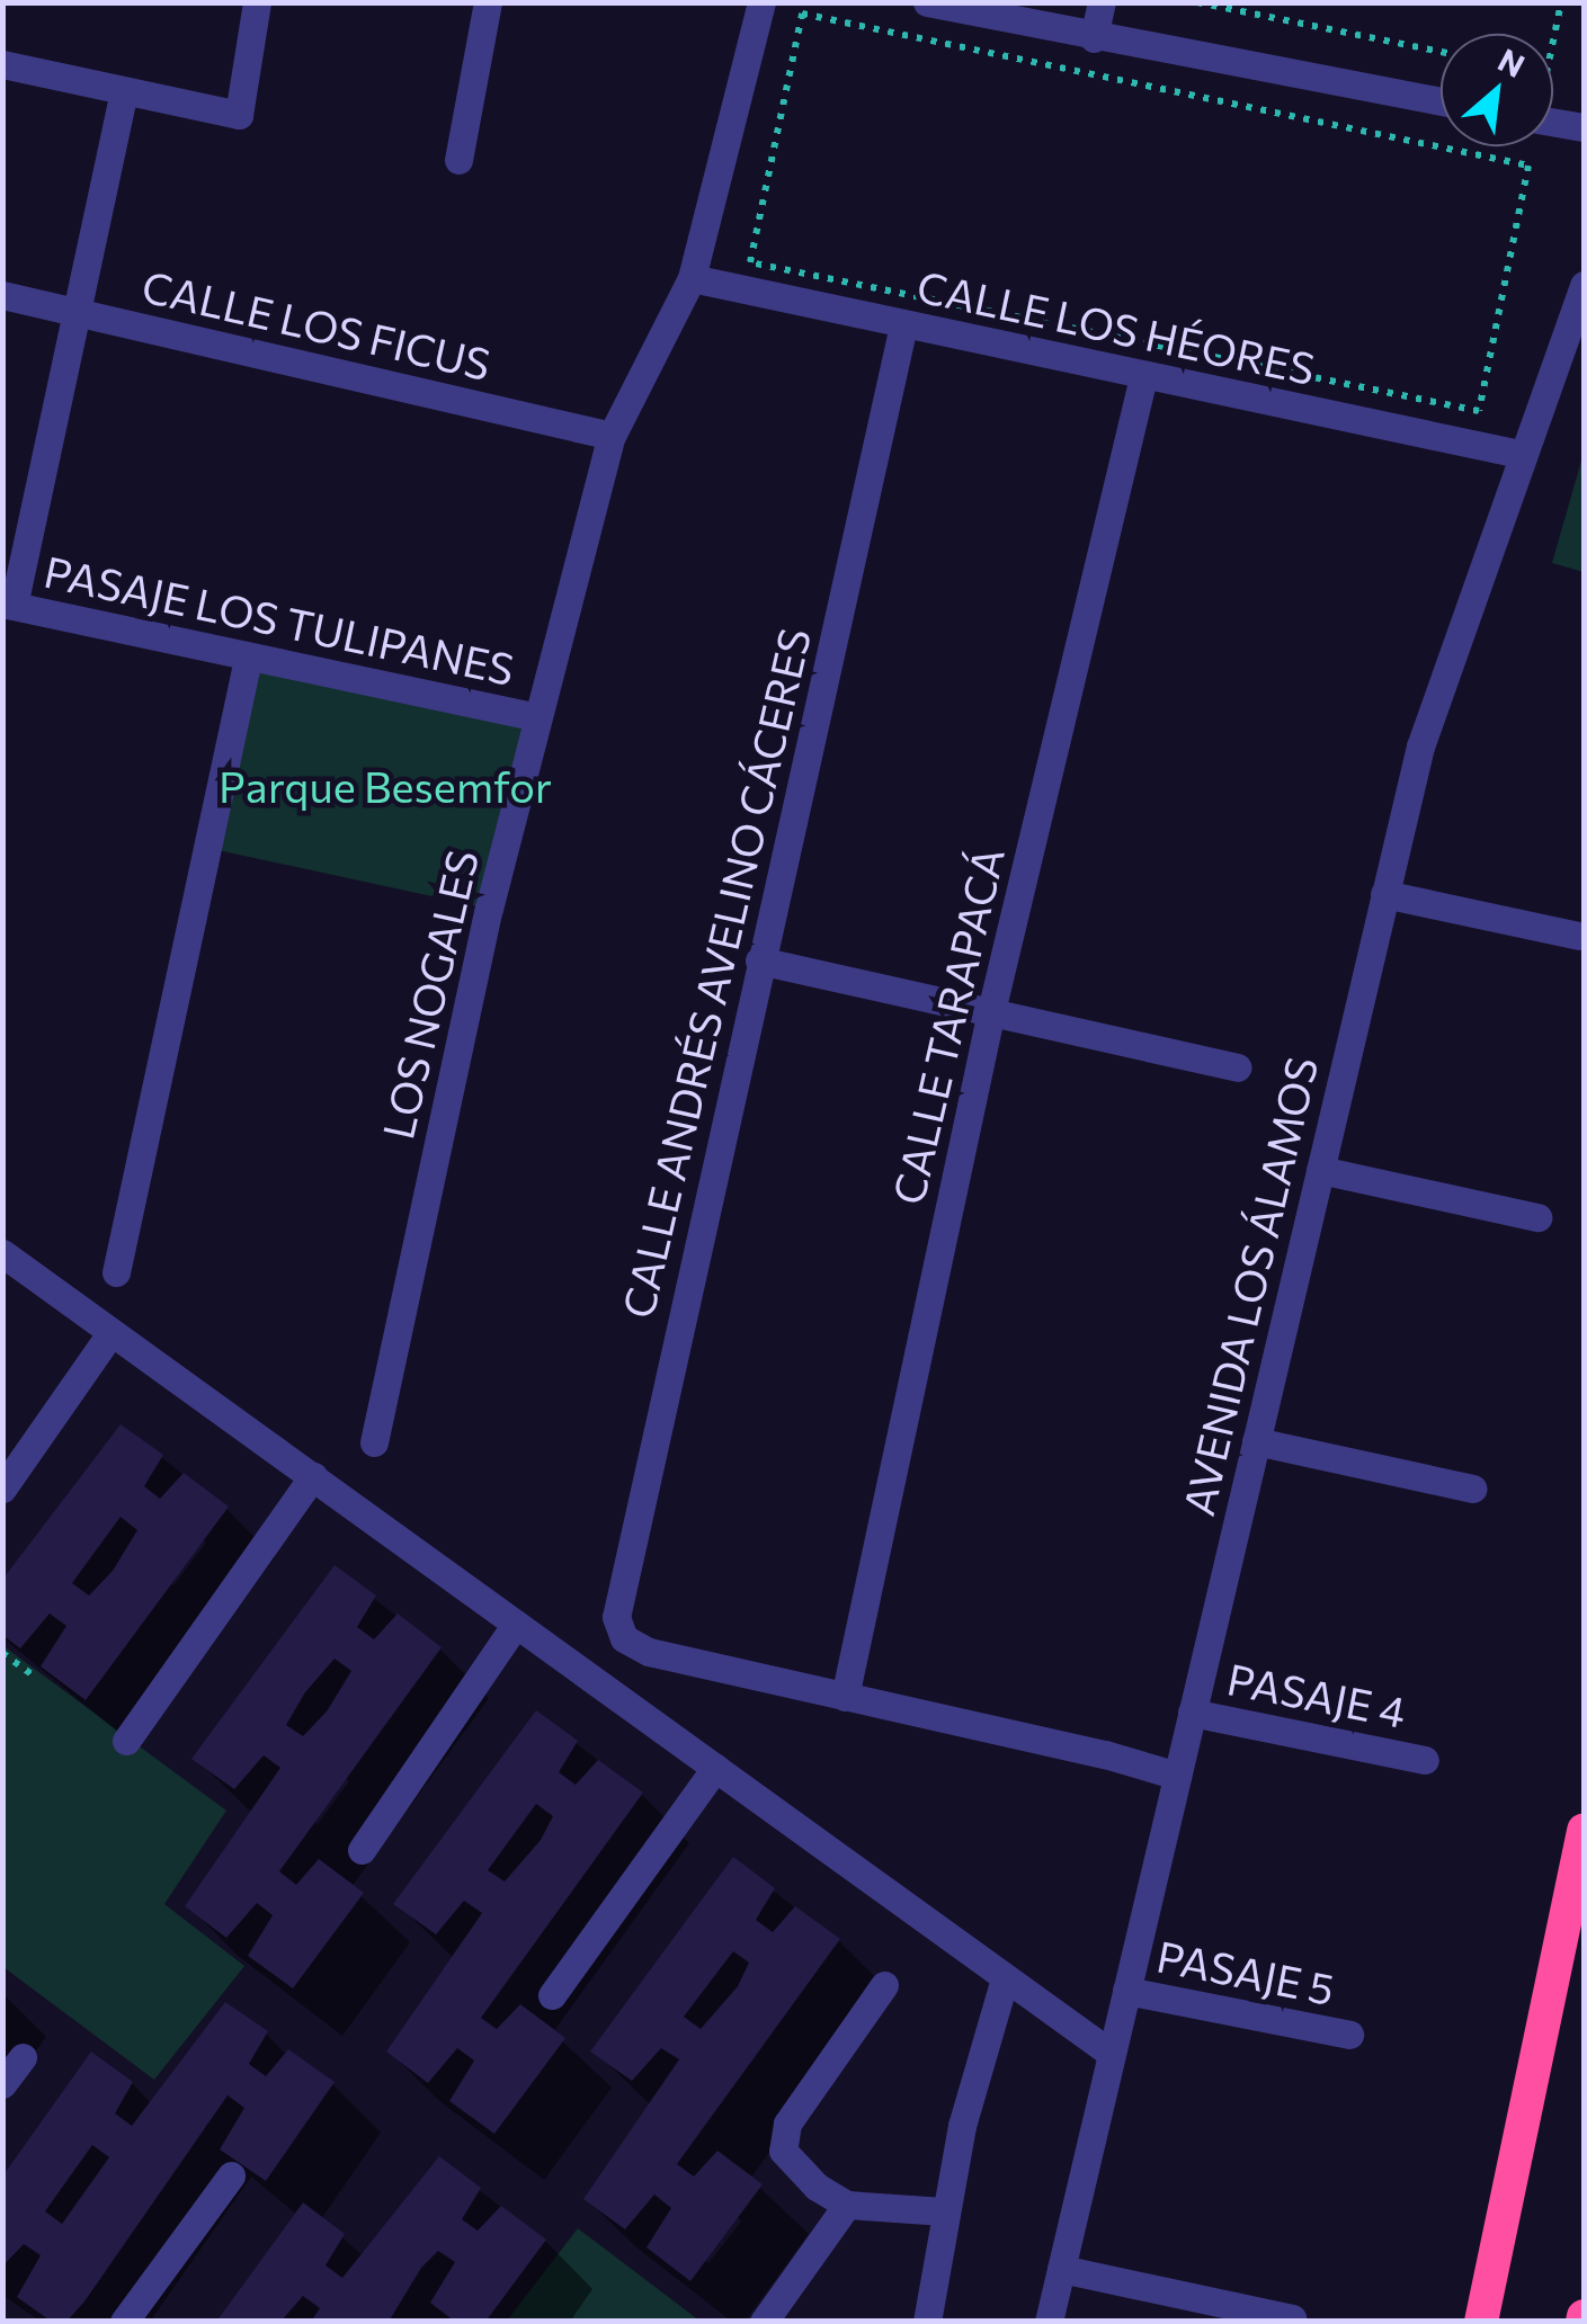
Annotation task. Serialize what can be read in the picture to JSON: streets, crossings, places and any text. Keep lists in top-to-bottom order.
{
  "streets": {
    "street": [
      "CALLE LOS FICUS",
      "CALLE LOS HÉORES",
      "PASAJE LOS TULIPANES",
      "CALLE ANDRÉS AVELINO CÁCERES",
      "LOS NOGALES",
      "CALLE TARAPACÁ",
      "AVENIDA LOS ÁLAMOS",
      "PASAJE 4",
      "PASAJE 5"
    ]
  },
  "crossings": [
    ["CALLE LOS FICUS", "LOS NOGALES"],
    ["CALLE LOS HÉORES", "CALLE ANDRÉS AVELINO CÁCERES"],
    ["CALLE LOS HÉORES", "LOS NOGALES"],
    ["CALLE LOS HÉORES", "CALLE TARAPACÁ"],
    ["CALLE LOS HÉORES", "AVENIDA LOS ÁLAMOS"],
    ["PASAJE LOS TULIPANES", "LOS NOGALES"],
    ["CALLE ANDRÉS AVELINO CÁCERES", "CALLE TARAPACÁ"],
    ["AVENIDA LOS ÁLAMOS", "PASAJE 4"],
    ["AVENIDA LOS ÁLAMOS", "PASAJE 5"]
  ],
  "parks": ["Parque Besemfor"],
  "north": "top right"
}
